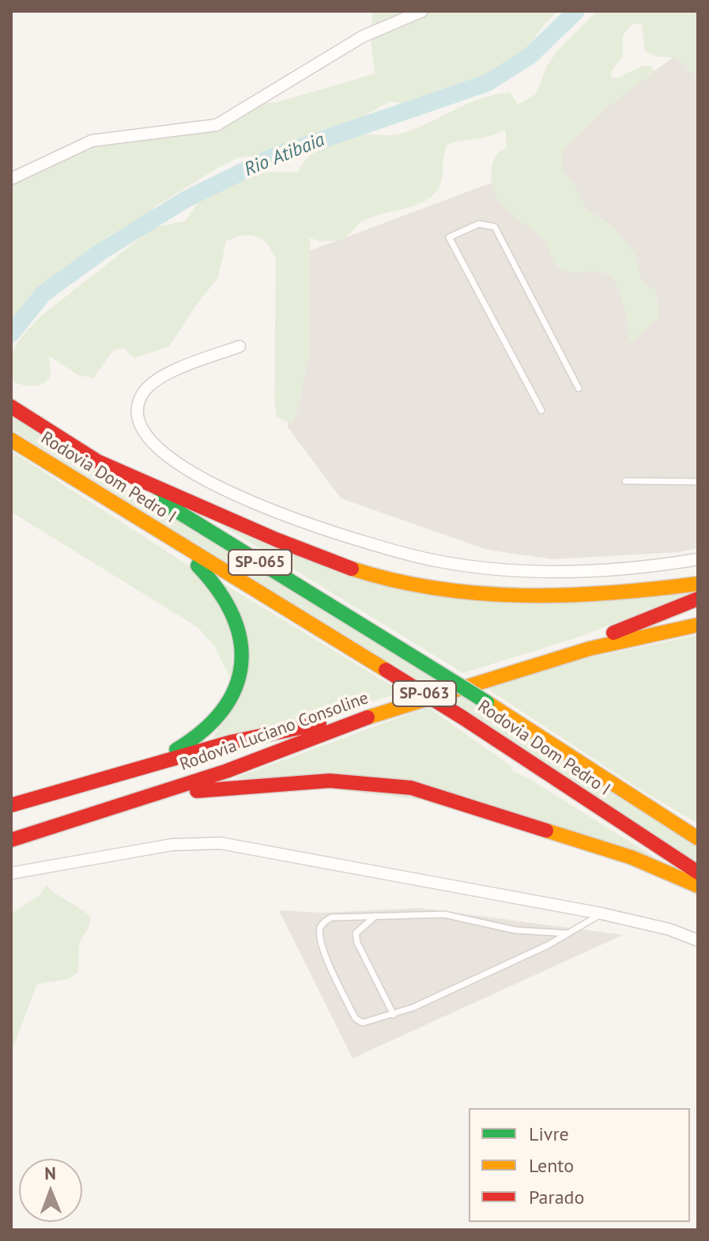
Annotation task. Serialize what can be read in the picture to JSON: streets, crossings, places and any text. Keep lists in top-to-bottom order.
{
  "streets": {
    "highway": [
      "Rodovia Dom Pedro I",
      "SP-065",
      "SP-063",
      "Rodovia Luciano Consoline"
    ]
  },
  "water": ["Rio Atibaia"],
  "legend": ["Livre", "Lento", "Parado"],
  "north": "top"
}
